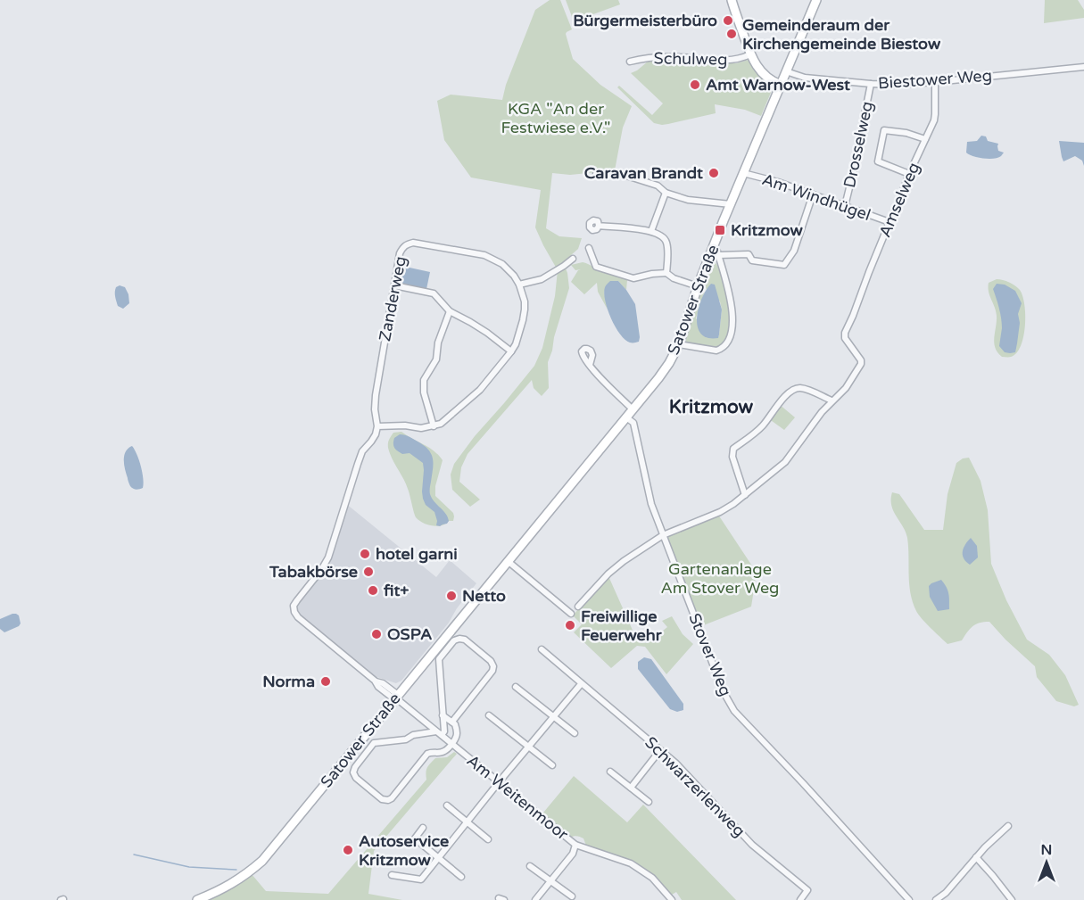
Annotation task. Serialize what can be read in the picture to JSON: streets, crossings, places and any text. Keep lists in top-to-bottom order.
{
  "streets": {
    "main road": ["Schulweg", "Satower Straße"],
    "street": [
      "Biestower Weg",
      "Drosselweg",
      "Am Windhügel",
      "Amselweg",
      "Zanderweg",
      "Stover Weg",
      "Schwarzerlenweg",
      "Am Weitenmoor"
    ]
  },
  "crossings": [
    ["Schulweg", "Satower Straße"],
    ["Biestower Weg", "Drosselweg"],
    ["Biestower Weg", "Amselweg"],
    ["Biestower Weg", "Satower Straße"],
    ["Drosselweg", "Am Windhügel"],
    ["Am Windhügel", "Amselweg"],
    ["Am Windhügel", "Satower Straße"],
    ["Zanderweg", "Am Weitenmoor"],
    ["Satower Straße", "Stover Weg"],
    ["Satower Straße", "Am Weitenmoor"]
  ],
  "districts": ["Kritzmow"],
  "parks": ["KGA \"An der Festwiese e.V.\"", "Gartenanlage Am Stover Weg"],
  "places": {
    "other": [
      "Bürgermeisterbüro",
      "Gemeinderaum der Kirchengemeinde Biestow",
      "Amt Warnow-West",
      "Caravan Brandt",
      "hotel garni",
      "Tabakbörse",
      "fit+",
      "Netto",
      "Freiwillige Feuerwehr",
      "OSPA",
      "Norma",
      "Autoservice Kritzmow"
    ],
    "transit": ["Kritzmow"]
  },
  "north": "top"
}
